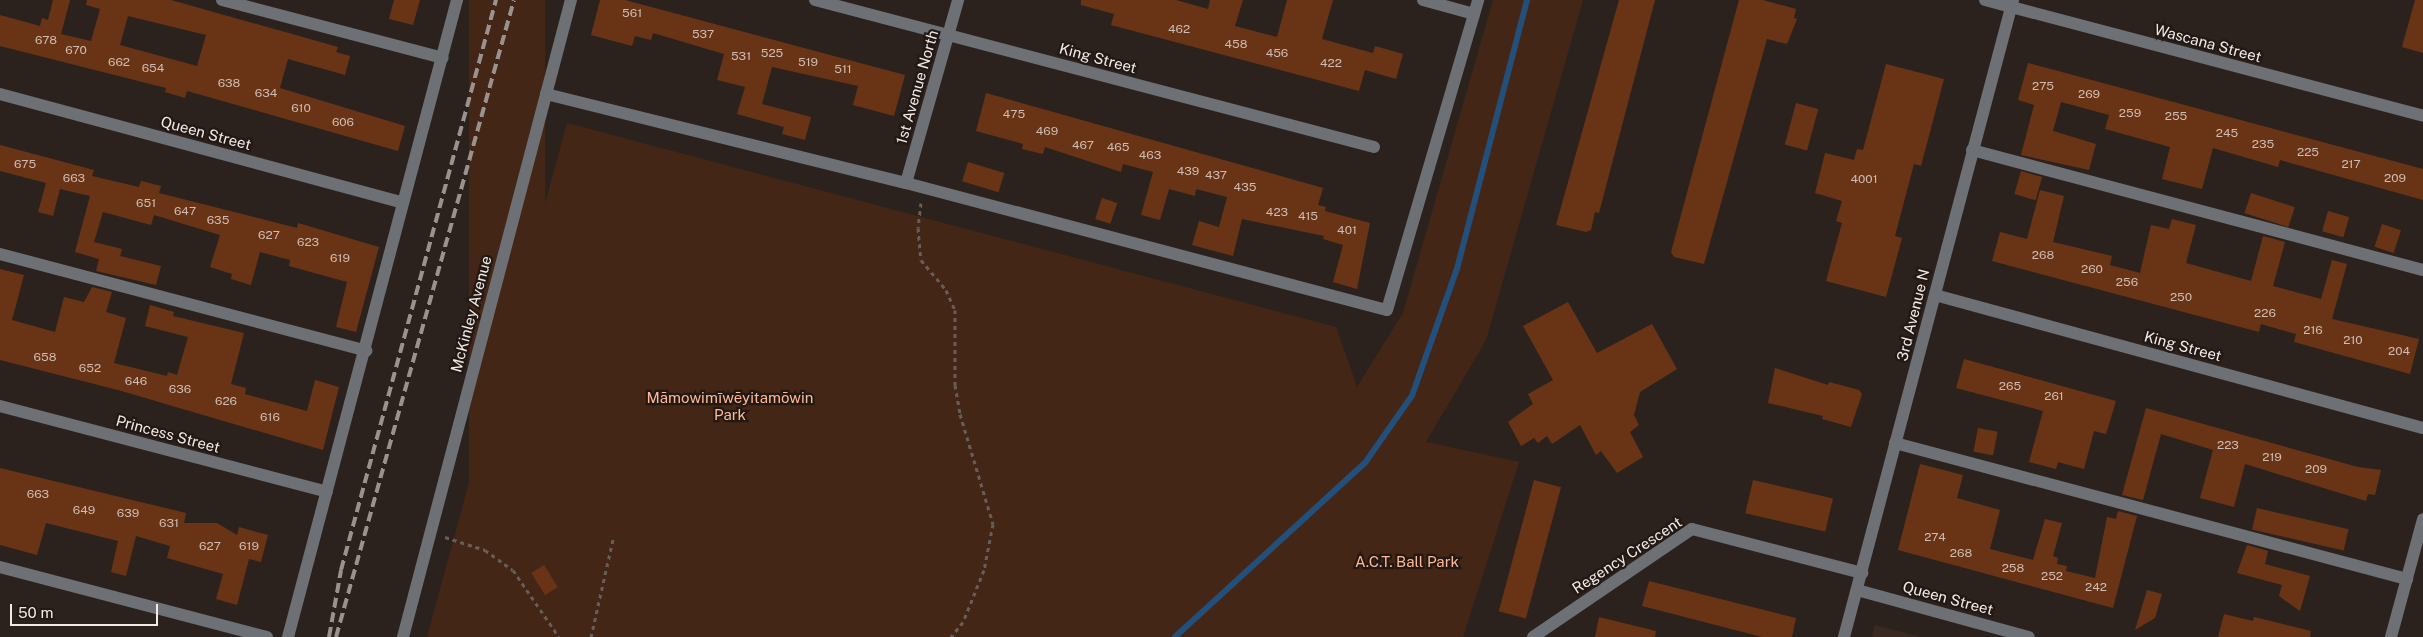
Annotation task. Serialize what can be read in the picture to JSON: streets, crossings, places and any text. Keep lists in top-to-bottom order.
{
  "streets": {
    "street": [
      "Wascana Street",
      "King Street",
      "1st Avenue North",
      "Queen Street",
      "McKinley Avenue",
      "3rd Avenue N",
      "Princess Street",
      "Regency Crescent"
    ]
  },
  "crossings": [
    ["Wascana Street", "3rd Avenue N"],
    ["King Street", "1st Avenue North"],
    ["King Street", "3rd Avenue N"],
    ["Queen Street", "3rd Avenue N"],
    ["3rd Avenue N", "Regency Crescent"]
  ],
  "parks": ["Māmowimīwēyitamōwin Park", "A.C.T. Ball Park"],
  "house_numbers": [
    "561",
    "462",
    "537",
    "678",
    "458",
    "670",
    "525",
    "456",
    "531",
    "662",
    "519",
    "422",
    "654",
    "511",
    "638",
    "275",
    "634",
    "269",
    "610",
    "259",
    "475",
    "255",
    "606",
    "469",
    "245",
    "235",
    "467",
    "465",
    "225",
    "463",
    "675",
    "217",
    "439",
    "437",
    "663",
    "209",
    "4001",
    "435",
    "651",
    "647",
    "423",
    "415",
    "635",
    "401",
    "627",
    "623",
    "268",
    "619",
    "260",
    "256",
    "250",
    "226",
    "216",
    "210",
    "204",
    "658",
    "652",
    "646",
    "265",
    "636",
    "261",
    "626",
    "616",
    "223",
    "219",
    "209",
    "663",
    "649",
    "639",
    "631",
    "274",
    "627",
    "619",
    "268",
    "258",
    "252",
    "242"
  ],
  "scale_bar": "50 m"
}
